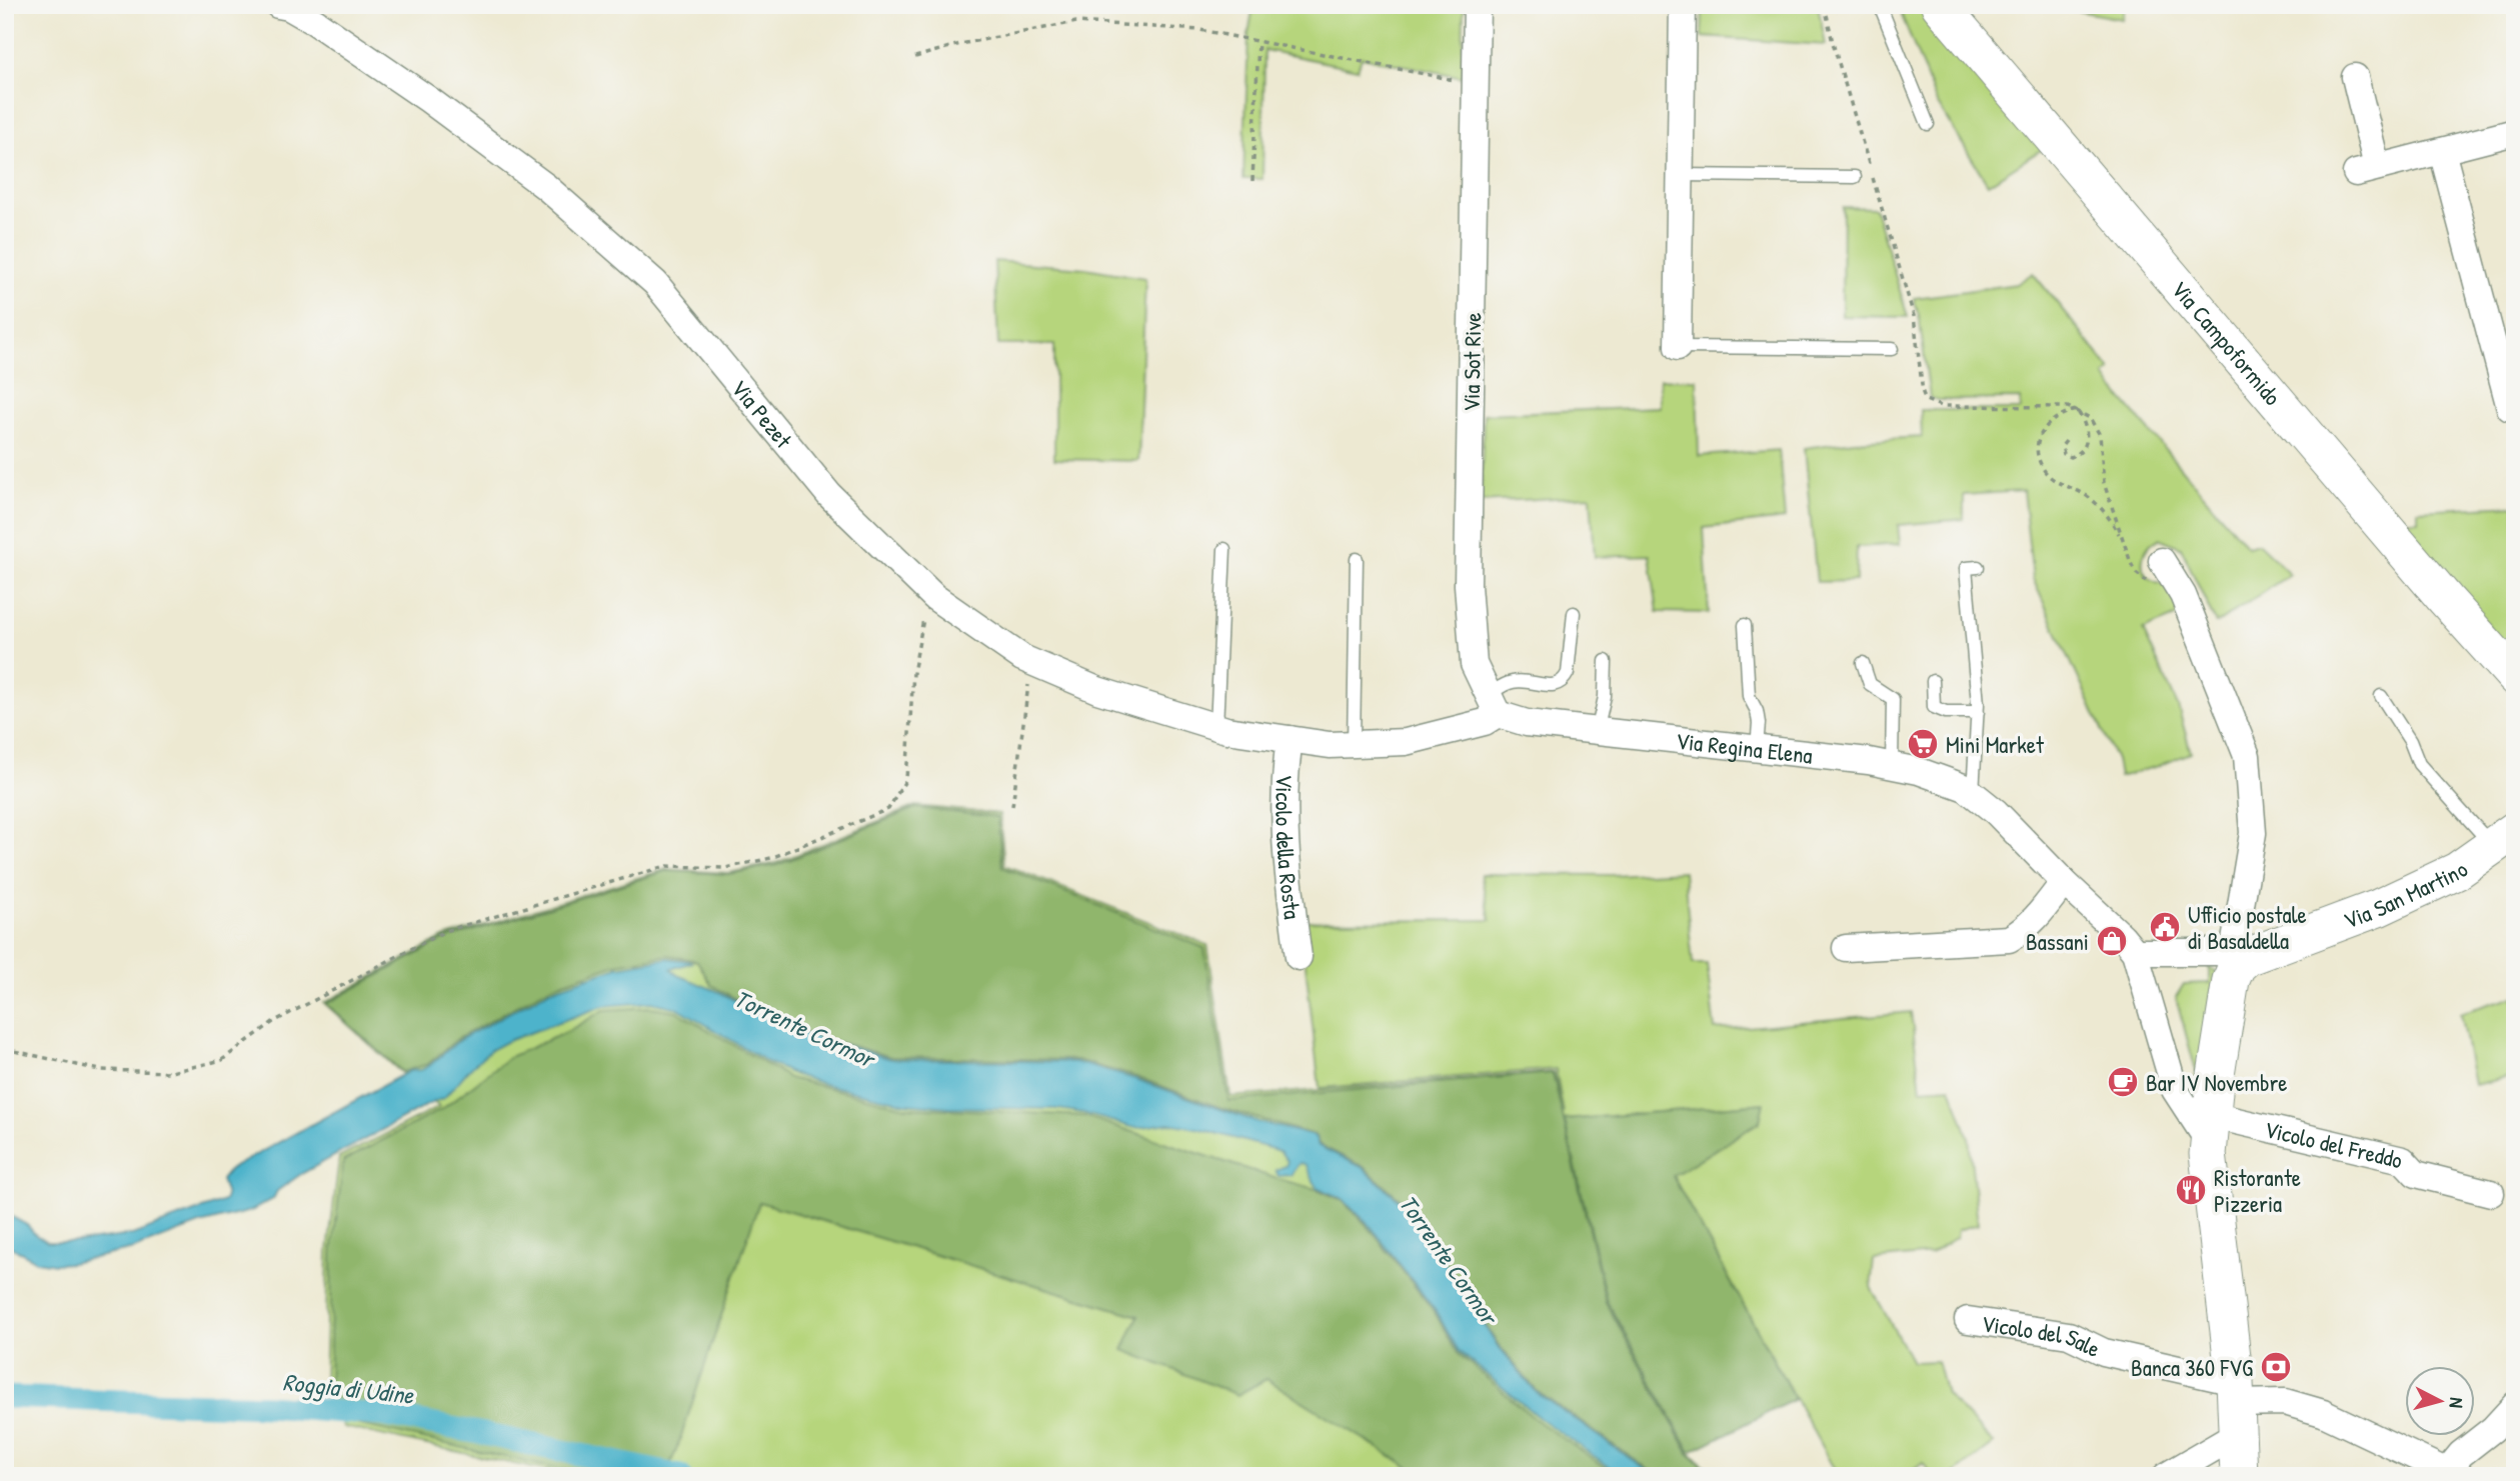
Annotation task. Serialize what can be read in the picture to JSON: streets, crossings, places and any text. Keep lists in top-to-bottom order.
{
  "streets": {
    "main road": ["Via Campoformido", "Via San Martino"],
    "street": [
      "Via Sot Rive",
      "Via Pezet",
      "Via Regina Elena",
      "Vicolo della Rosta",
      "Vicolo del Freddo",
      "Vicolo del Sale"
    ]
  },
  "crossings": [
    ["Via Sot Rive", "Via Regina Elena"],
    ["Via Pezet", "Vicolo della Rosta"]
  ],
  "water": ["Torrente Cormor", "Roggia di Udine"],
  "places": {
    "supermarket": ["Mini Market"],
    "public building": ["Ufficio postale di Basaldella"],
    "shop": ["Bassani"],
    "cafe": ["Bar IV Novembre"],
    "restaurant": ["Ristorante Pizzeria"],
    "bank": ["Banca 360 FVG"]
  },
  "north": "right"
}
